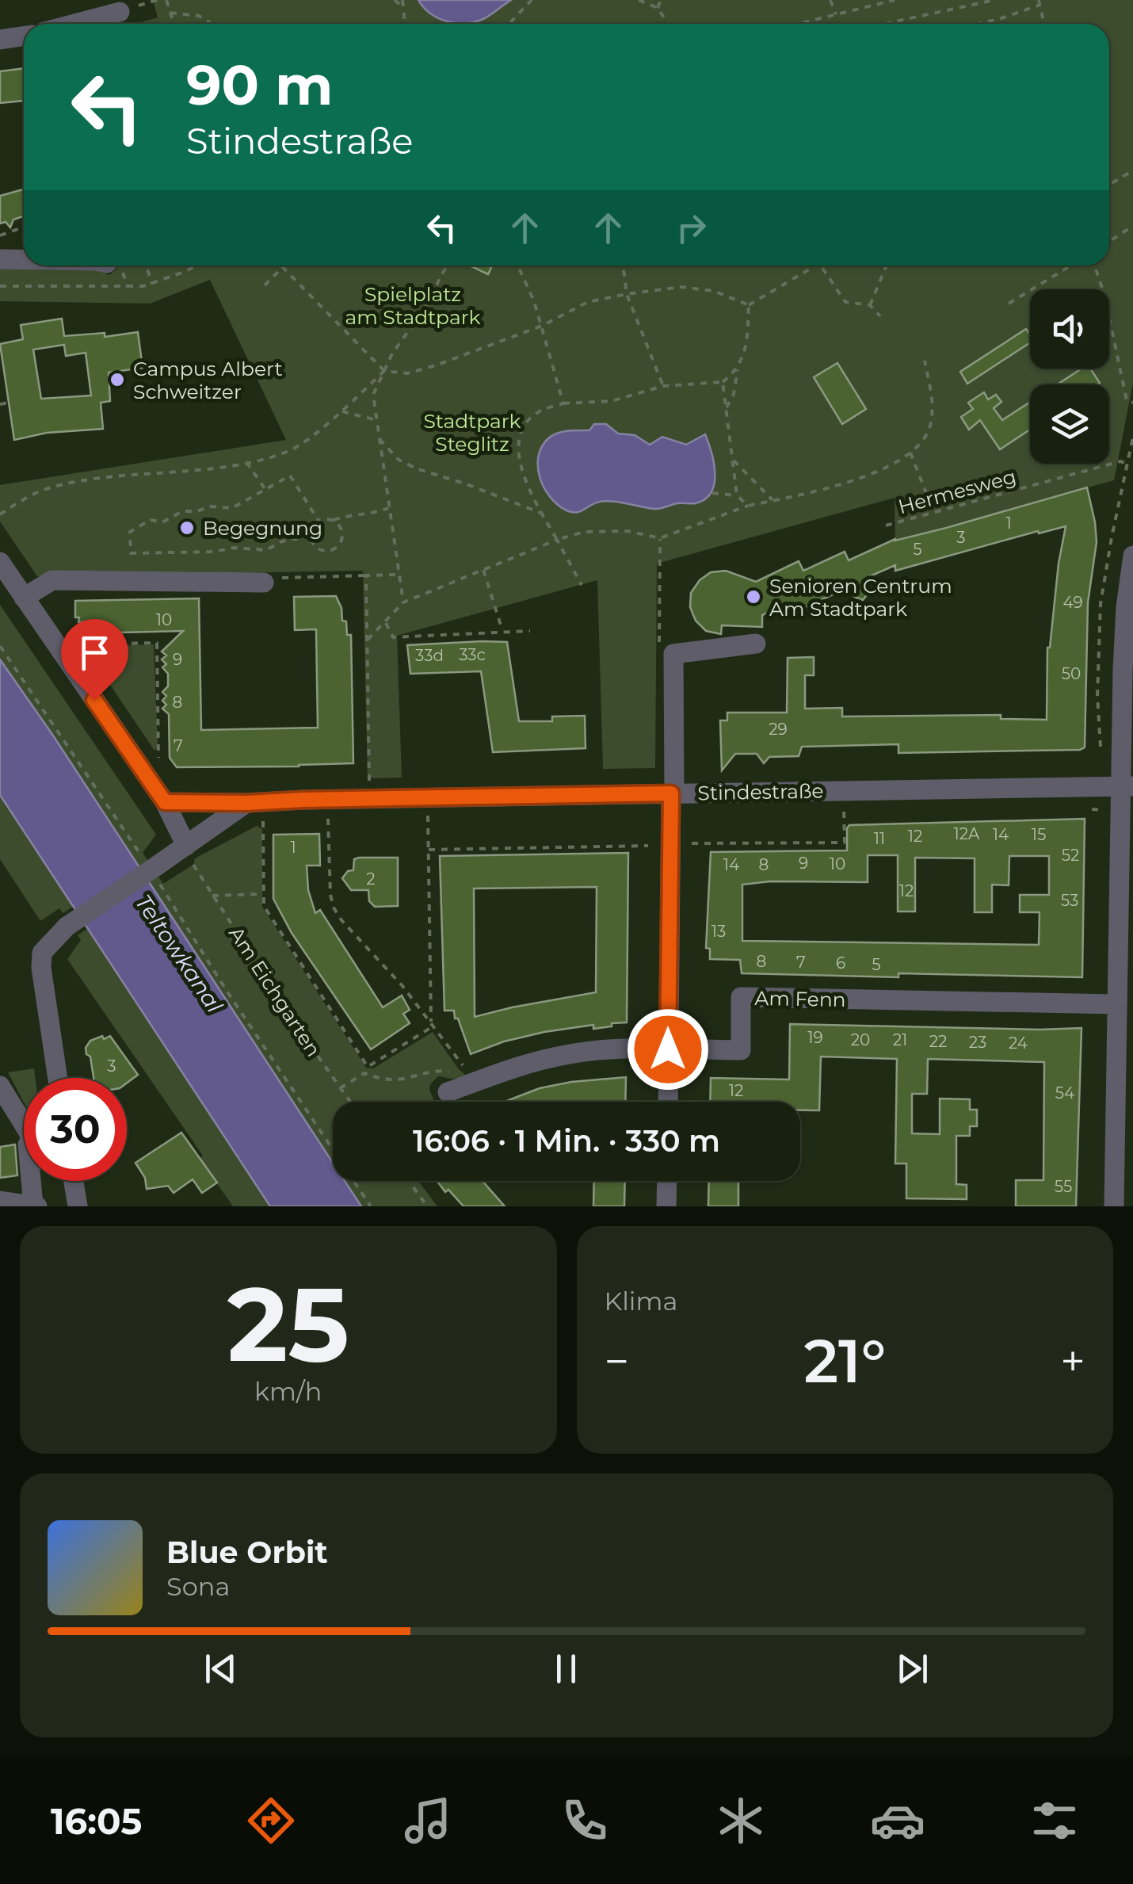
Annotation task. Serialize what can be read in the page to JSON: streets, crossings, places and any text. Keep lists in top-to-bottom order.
{
  "streets": {
    "street": ["Stindestraße", "Am Fenn"],
    "path": ["Hermesweg", "Am Eichgarten"]
  },
  "water": ["Teltowkanal"],
  "parks": ["Spielplatz am Stadtpark", "Stadtpark Steglitz"],
  "places": ["Campus Albert Schweitzer", "Begegnung", "Senioren Centrum Am Stadtpark"],
  "house_numbers": [
    "1",
    "3",
    "5",
    "49",
    "10",
    "33c",
    "33d",
    "9",
    "50",
    "8",
    "29",
    "7",
    "12A",
    "14",
    "15",
    "12",
    "11",
    "1",
    "52",
    "9",
    "10",
    "14",
    "8",
    "2",
    "12",
    "53",
    "13",
    "8",
    "7",
    "6",
    "5",
    "19",
    "20",
    "21",
    "22",
    "23",
    "24",
    "3",
    "12",
    "54",
    "55"
  ],
  "page": {
    "turn": ["90 m", "Stindestraße"],
    "limit": "30",
    "trip": "16:06 · 1 Min. · 330 m",
    "tile": [
      ["25", "km/h"],
      "Klima"
    ],
    "heat": ["−", "21°", "+"],
    "song": ["Blue Orbit", "Sona"],
    "tabs": "16:05"
  }
}
